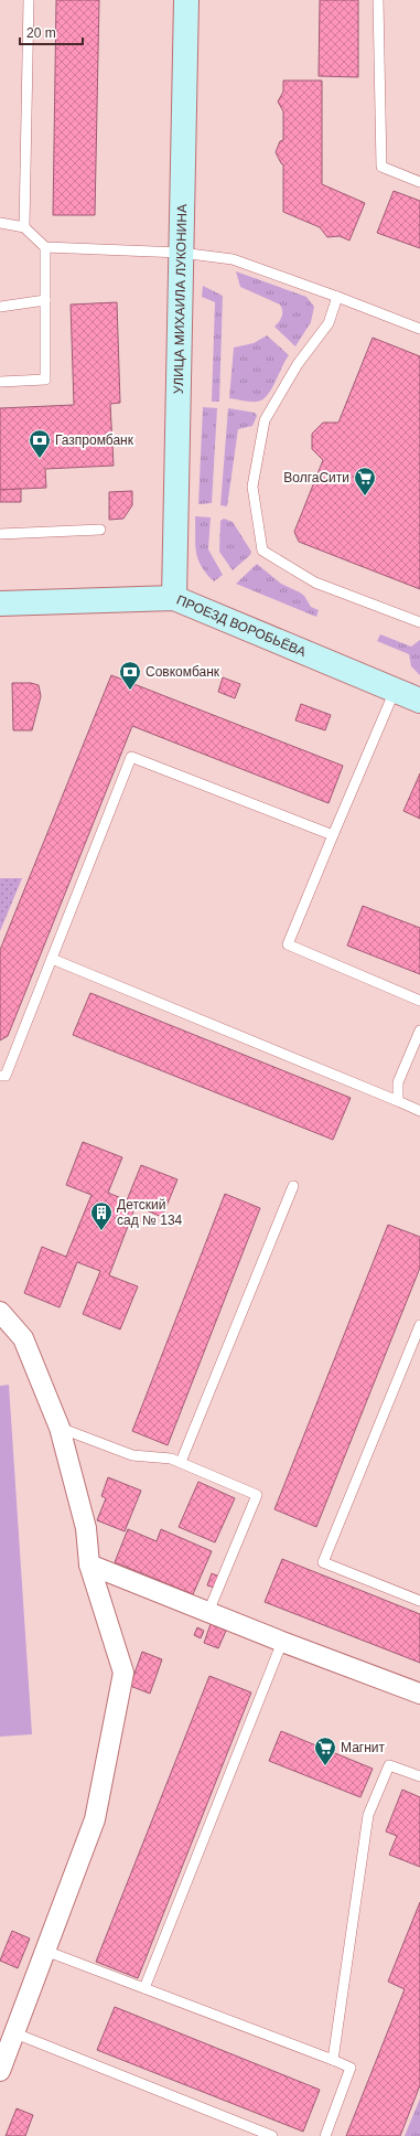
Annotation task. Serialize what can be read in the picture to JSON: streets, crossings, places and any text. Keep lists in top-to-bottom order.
{
  "streets": {
    "main road": ["УЛИЦА МИХАИЛА ЛУКОНИНА", "ПРОЕЗД ВОРОБЬЁВА"]
  },
  "crossings": [
    ["УЛИЦА МИХАИЛА ЛУКОНИНА", "ПРОЕЗД ВОРОБЬЁВА"]
  ],
  "places": {
    "bank": ["Газпромбанк", "Совкомбанк"],
    "supermarket": ["ВолгаСити", "Магнит"],
    "building": ["Детский сад № 134"]
  },
  "scale_bar": "20 m"
}
